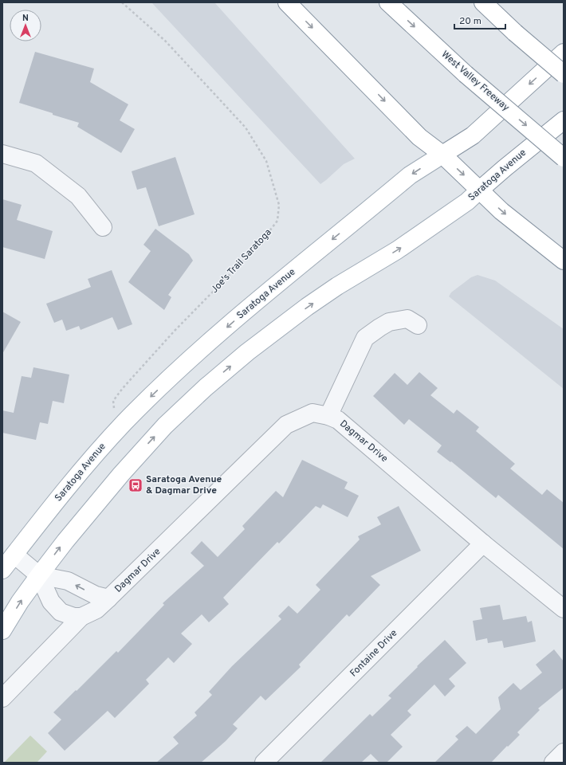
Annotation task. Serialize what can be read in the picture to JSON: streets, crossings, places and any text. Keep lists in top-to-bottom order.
{
  "streets": {
    "main road": ["West Valley Freeway", "Saratoga Avenue"],
    "street": ["Dagmar Drive", "Fontaine Drive"],
    "path": ["Joe's Trail Saratoga"]
  },
  "crossings": [
    ["Saratoga Avenue", "Dagmar Drive"],
    ["Dagmar Drive", "Fontaine Drive"]
  ],
  "places": {
    "bus stop": ["Saratoga Avenue & Dagmar Drive"]
  },
  "scale_bar": "20 m",
  "north": "top"
}
